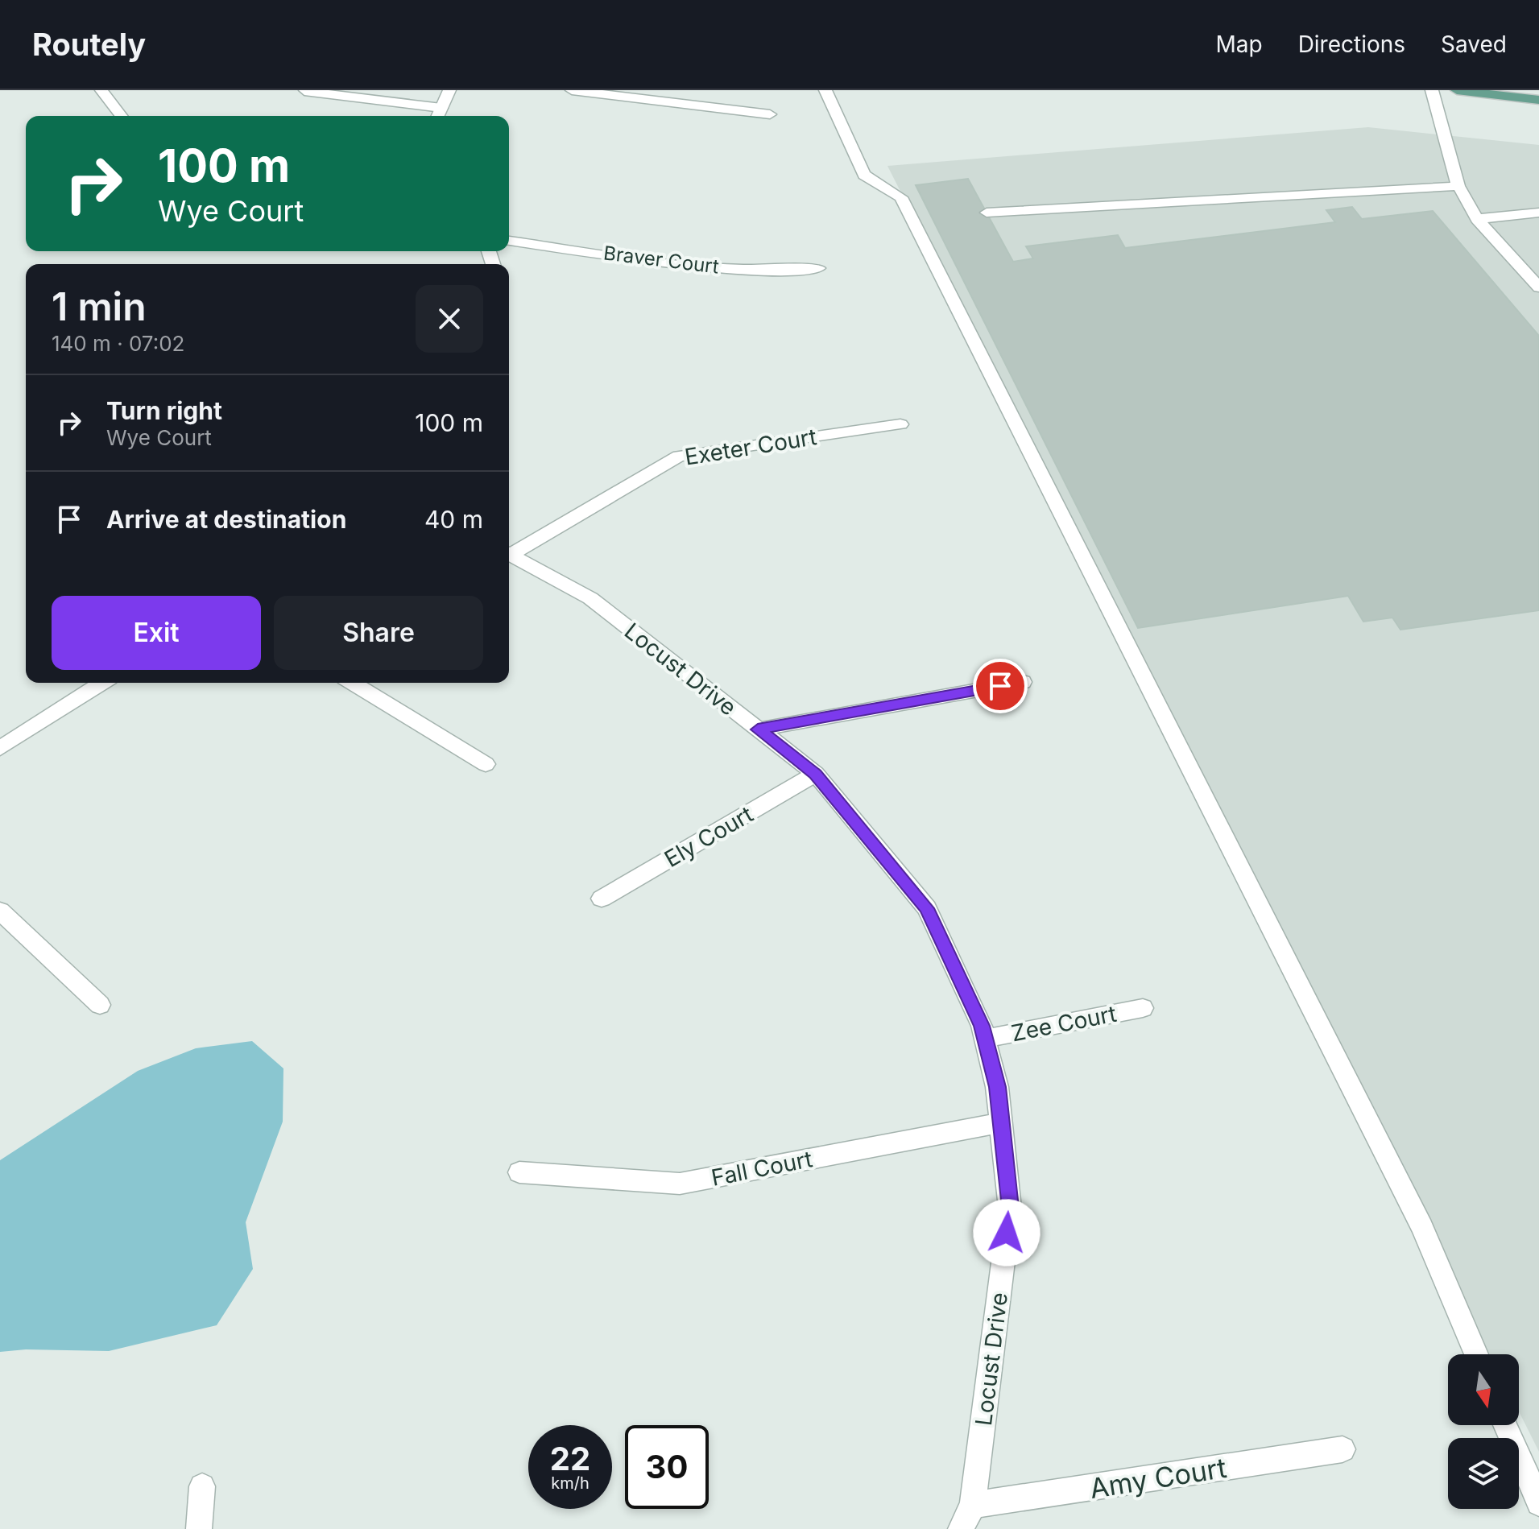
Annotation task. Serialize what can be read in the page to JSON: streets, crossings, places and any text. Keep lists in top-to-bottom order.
{
  "streets": {
    "street": [
      "Braver Court",
      "Exeter Court",
      "Locust Drive",
      "Ely Court",
      "Zee Court",
      "Fall Court",
      "Amy Court"
    ]
  },
  "crossings": [
    ["Locust Drive", "Ely Court"],
    ["Locust Drive", "Zee Court"],
    ["Locust Drive", "Fall Court"],
    ["Locust Drive", "Amy Court"]
  ],
  "north": "bottom",
  "page": {
    "header": "Routely",
    "nav": ["Map", "Directions", "Saved"],
    "turn": ["100 m", "Wye Court"],
    "heading": ["1 min", "140 m · 07:02"],
    "list": [
      {
        "name": "Turn right",
        "note": "Wye Court",
        "value": "100 m"
      },
      {
        "name": "Arrive at destination",
        "value": "40 m"
      }
    ],
    "buttons": ["Exit", "Share"],
    "speed": "22 km/h",
    "limit": "30"
  }
}
